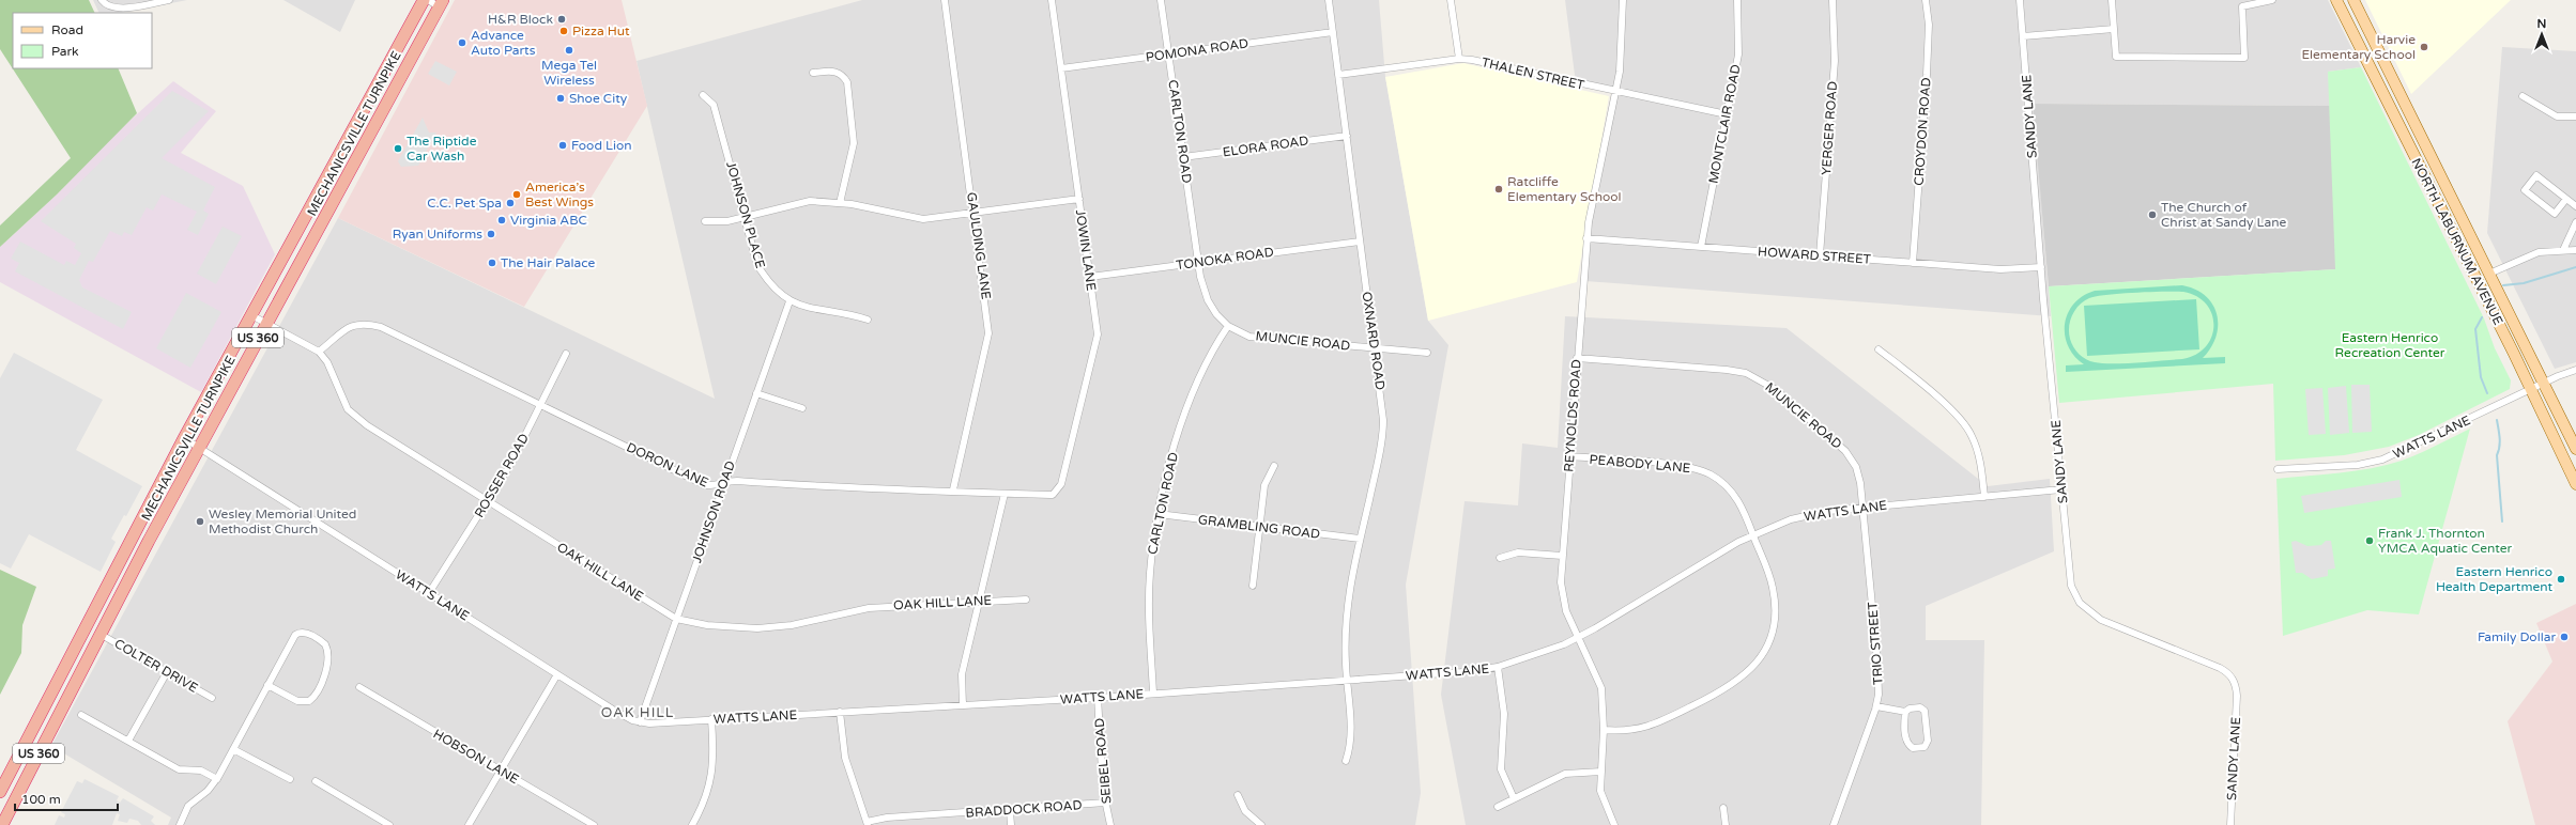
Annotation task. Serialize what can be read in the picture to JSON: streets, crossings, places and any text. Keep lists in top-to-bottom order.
{
  "streets": {
    "highway": ["MECHANICSVILLE TURNPIKE", "US 360"],
    "main road": ["NORTH LABURNUM AVENUE"],
    "street": [
      "POMONA ROAD",
      "THALEN STREET",
      "SANDY LANE",
      "MONTCLAIR ROAD",
      "YERGER ROAD",
      "CARLTON ROAD",
      "CROYDON ROAD",
      "ELORA ROAD",
      "JOHNSON PLACE",
      "GAULDING LANE",
      "JOWIN LANE",
      "HOWARD STREET",
      "TONOKA ROAD",
      "MUNCIE ROAD",
      "OXNARD ROAD",
      "REYNOLDS ROAD",
      "WATTS LANE",
      "PEABODY LANE",
      "DORON LANE",
      "ROSSER ROAD",
      "JOHNSON ROAD",
      "GRAMBLING ROAD",
      "OAK HILL LANE",
      "TRIO STREET",
      "COLTER DRIVE",
      "HOBSON LANE",
      "SEIBEL ROAD",
      "BRADDOCK ROAD"
    ]
  },
  "crossings": [
    ["POMONA ROAD", "CARLTON ROAD"],
    ["POMONA ROAD", "JOWIN LANE"],
    ["POMONA ROAD", "OXNARD ROAD"],
    ["THALEN STREET", "MONTCLAIR ROAD"],
    ["THALEN STREET", "OXNARD ROAD"],
    ["THALEN STREET", "REYNOLDS ROAD"],
    ["SANDY LANE", "HOWARD STREET"],
    ["SANDY LANE", "WATTS LANE"],
    ["MONTCLAIR ROAD", "HOWARD STREET"],
    ["YERGER ROAD", "HOWARD STREET"],
    ["CARLTON ROAD", "ELORA ROAD"],
    ["CARLTON ROAD", "TONOKA ROAD"],
    ["CARLTON ROAD", "MUNCIE ROAD"],
    ["CARLTON ROAD", "WATTS LANE"],
    ["CARLTON ROAD", "GRAMBLING ROAD"],
    ["CROYDON ROAD", "HOWARD STREET"],
    ["MECHANICSVILLE TURNPIKE", "WATTS LANE"],
    ["MECHANICSVILLE TURNPIKE", "OAK HILL LANE"],
    ["MECHANICSVILLE TURNPIKE", "COLTER DRIVE"],
    ["ELORA ROAD", "OXNARD ROAD"],
    ["JOHNSON PLACE", "JOHNSON ROAD"],
    ["NORTH LABURNUM AVENUE", "WATTS LANE"],
    ["GAULDING LANE", "DORON LANE"],
    ["JOWIN LANE", "TONOKA ROAD"],
    ["JOWIN LANE", "DORON LANE"],
    ["HOWARD STREET", "REYNOLDS ROAD"],
    ["TONOKA ROAD", "MUNCIE ROAD"],
    ["TONOKA ROAD", "OXNARD ROAD"],
    ["MUNCIE ROAD", "OXNARD ROAD"],
    ["MUNCIE ROAD", "REYNOLDS ROAD"],
    ["MUNCIE ROAD", "WATTS LANE"],
    ["MUNCIE ROAD", "TRIO STREET"],
    ["OXNARD ROAD", "WATTS LANE"],
    ["OXNARD ROAD", "GRAMBLING ROAD"],
    ["REYNOLDS ROAD", "WATTS LANE"],
    ["REYNOLDS ROAD", "PEABODY LANE"],
    ["WATTS LANE", "PEABODY LANE"],
    ["WATTS LANE", "ROSSER ROAD"],
    ["WATTS LANE", "JOHNSON ROAD"],
    ["WATTS LANE", "TRIO STREET"],
    ["WATTS LANE", "SEIBEL ROAD"],
    ["DORON LANE", "ROSSER ROAD"],
    ["DORON LANE", "JOHNSON ROAD"],
    ["DORON LANE", "OAK HILL LANE"],
    ["ROSSER ROAD", "OAK HILL LANE"],
    ["JOHNSON ROAD", "OAK HILL LANE"],
    ["SEIBEL ROAD", "BRADDOCK ROAD"]
  ],
  "districts": ["OAK HILL"],
  "parks": ["Eastern Henrico Recreation Center"],
  "places": [
    "H&R Block",
    "Pizza Hut",
    "Advance Auto Parts",
    "Harvie Elementary School",
    "Mega Tel Wireless",
    "Shoe City",
    "Food Lion",
    "The Riptide Car Wash",
    "Ratcliffe Elementary School",
    "America’s Best Wings",
    "C.C. Pet Spa",
    "The Church of Christ at Sandy Lane",
    "Virginia ABC",
    "Ryan Uniforms",
    "The Hair Palace",
    "Wesley Memorial United Methodist Church",
    "Frank J. Thornton YMCA Aquatic Center",
    "Eastern Henrico Health Department",
    "Family Dollar"
  ],
  "legend": ["Road", "Park"],
  "scale_bar": "100 m",
  "north": "top"
}
